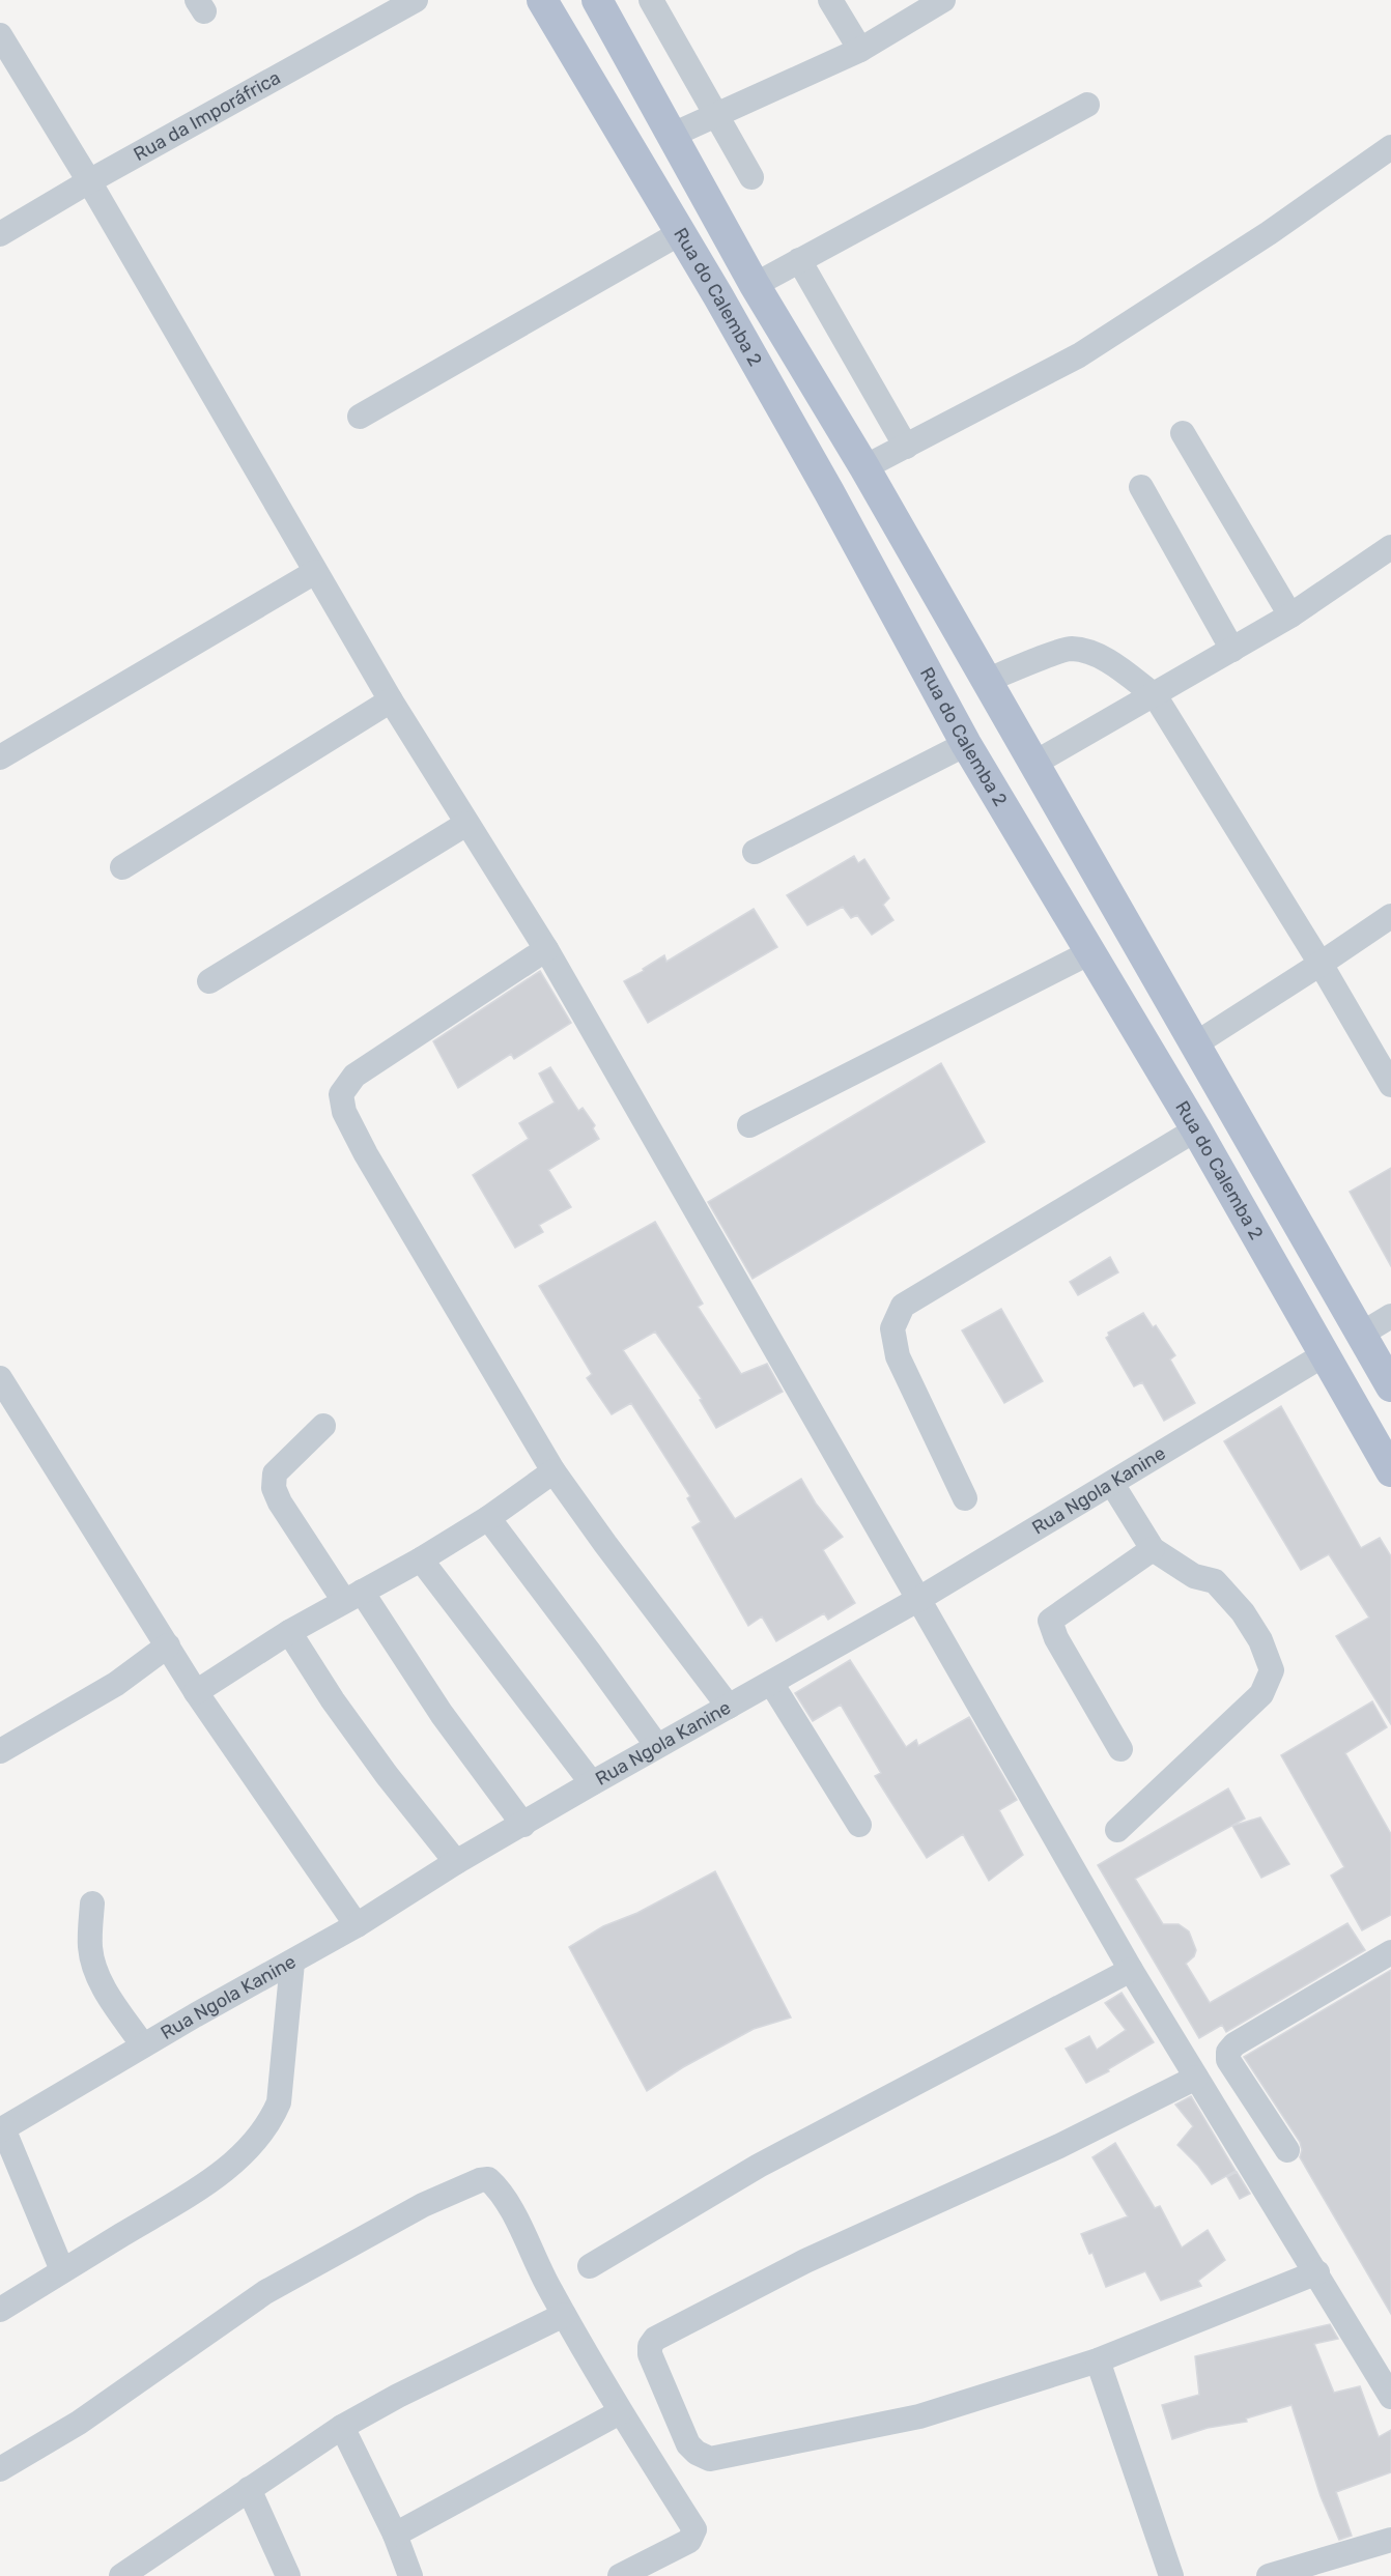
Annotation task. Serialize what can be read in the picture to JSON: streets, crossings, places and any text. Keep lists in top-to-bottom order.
{
  "streets": {
    "main road": ["Rua do Calemba 2"],
    "street": ["Rua da Imporáfrica", "Rua Ngola Kanine"]
  },
  "crossings": [
    ["Rua do Calemba 2", "Rua Ngola Kanine"]
  ]
}
